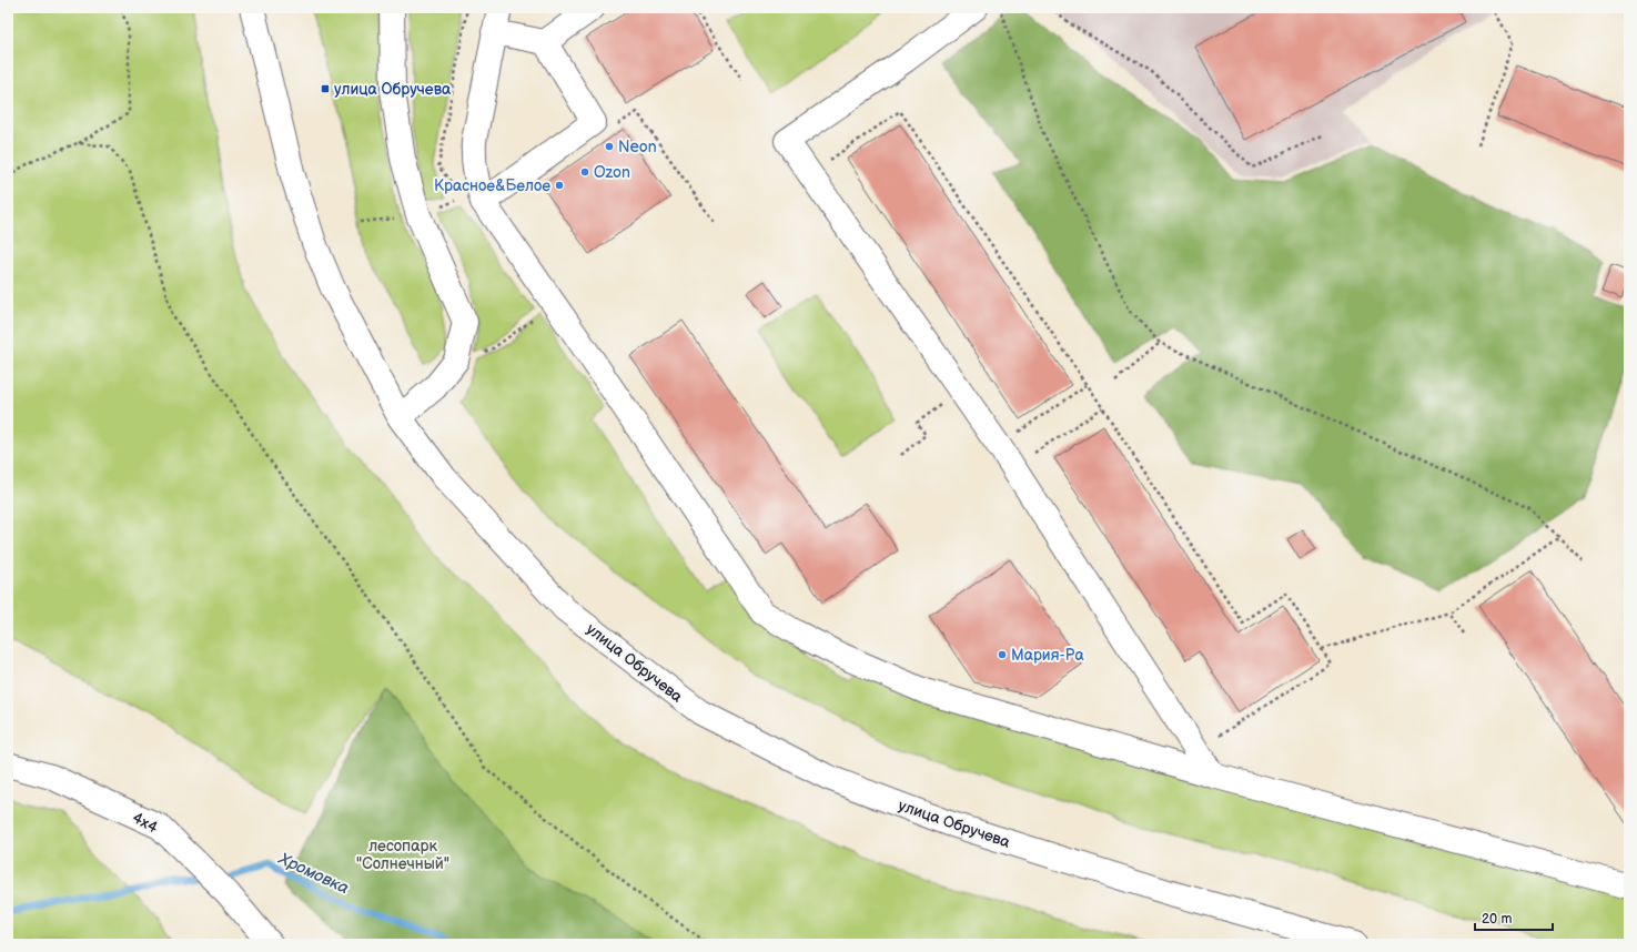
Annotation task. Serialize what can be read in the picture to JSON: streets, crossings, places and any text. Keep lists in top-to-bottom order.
{
  "streets": {
    "street": ["улица Обручева", "4x4"]
  },
  "water": ["Хромовка"],
  "parks": ["лесопарк \"Солнечный\""],
  "places": {
    "transit": ["улица Обручева"],
    "other": [
      "Neon",
      "Ozon",
      "Красное&Белое",
      "Мария-Ра"
    ]
  },
  "scale_bar": "20 m"
}
